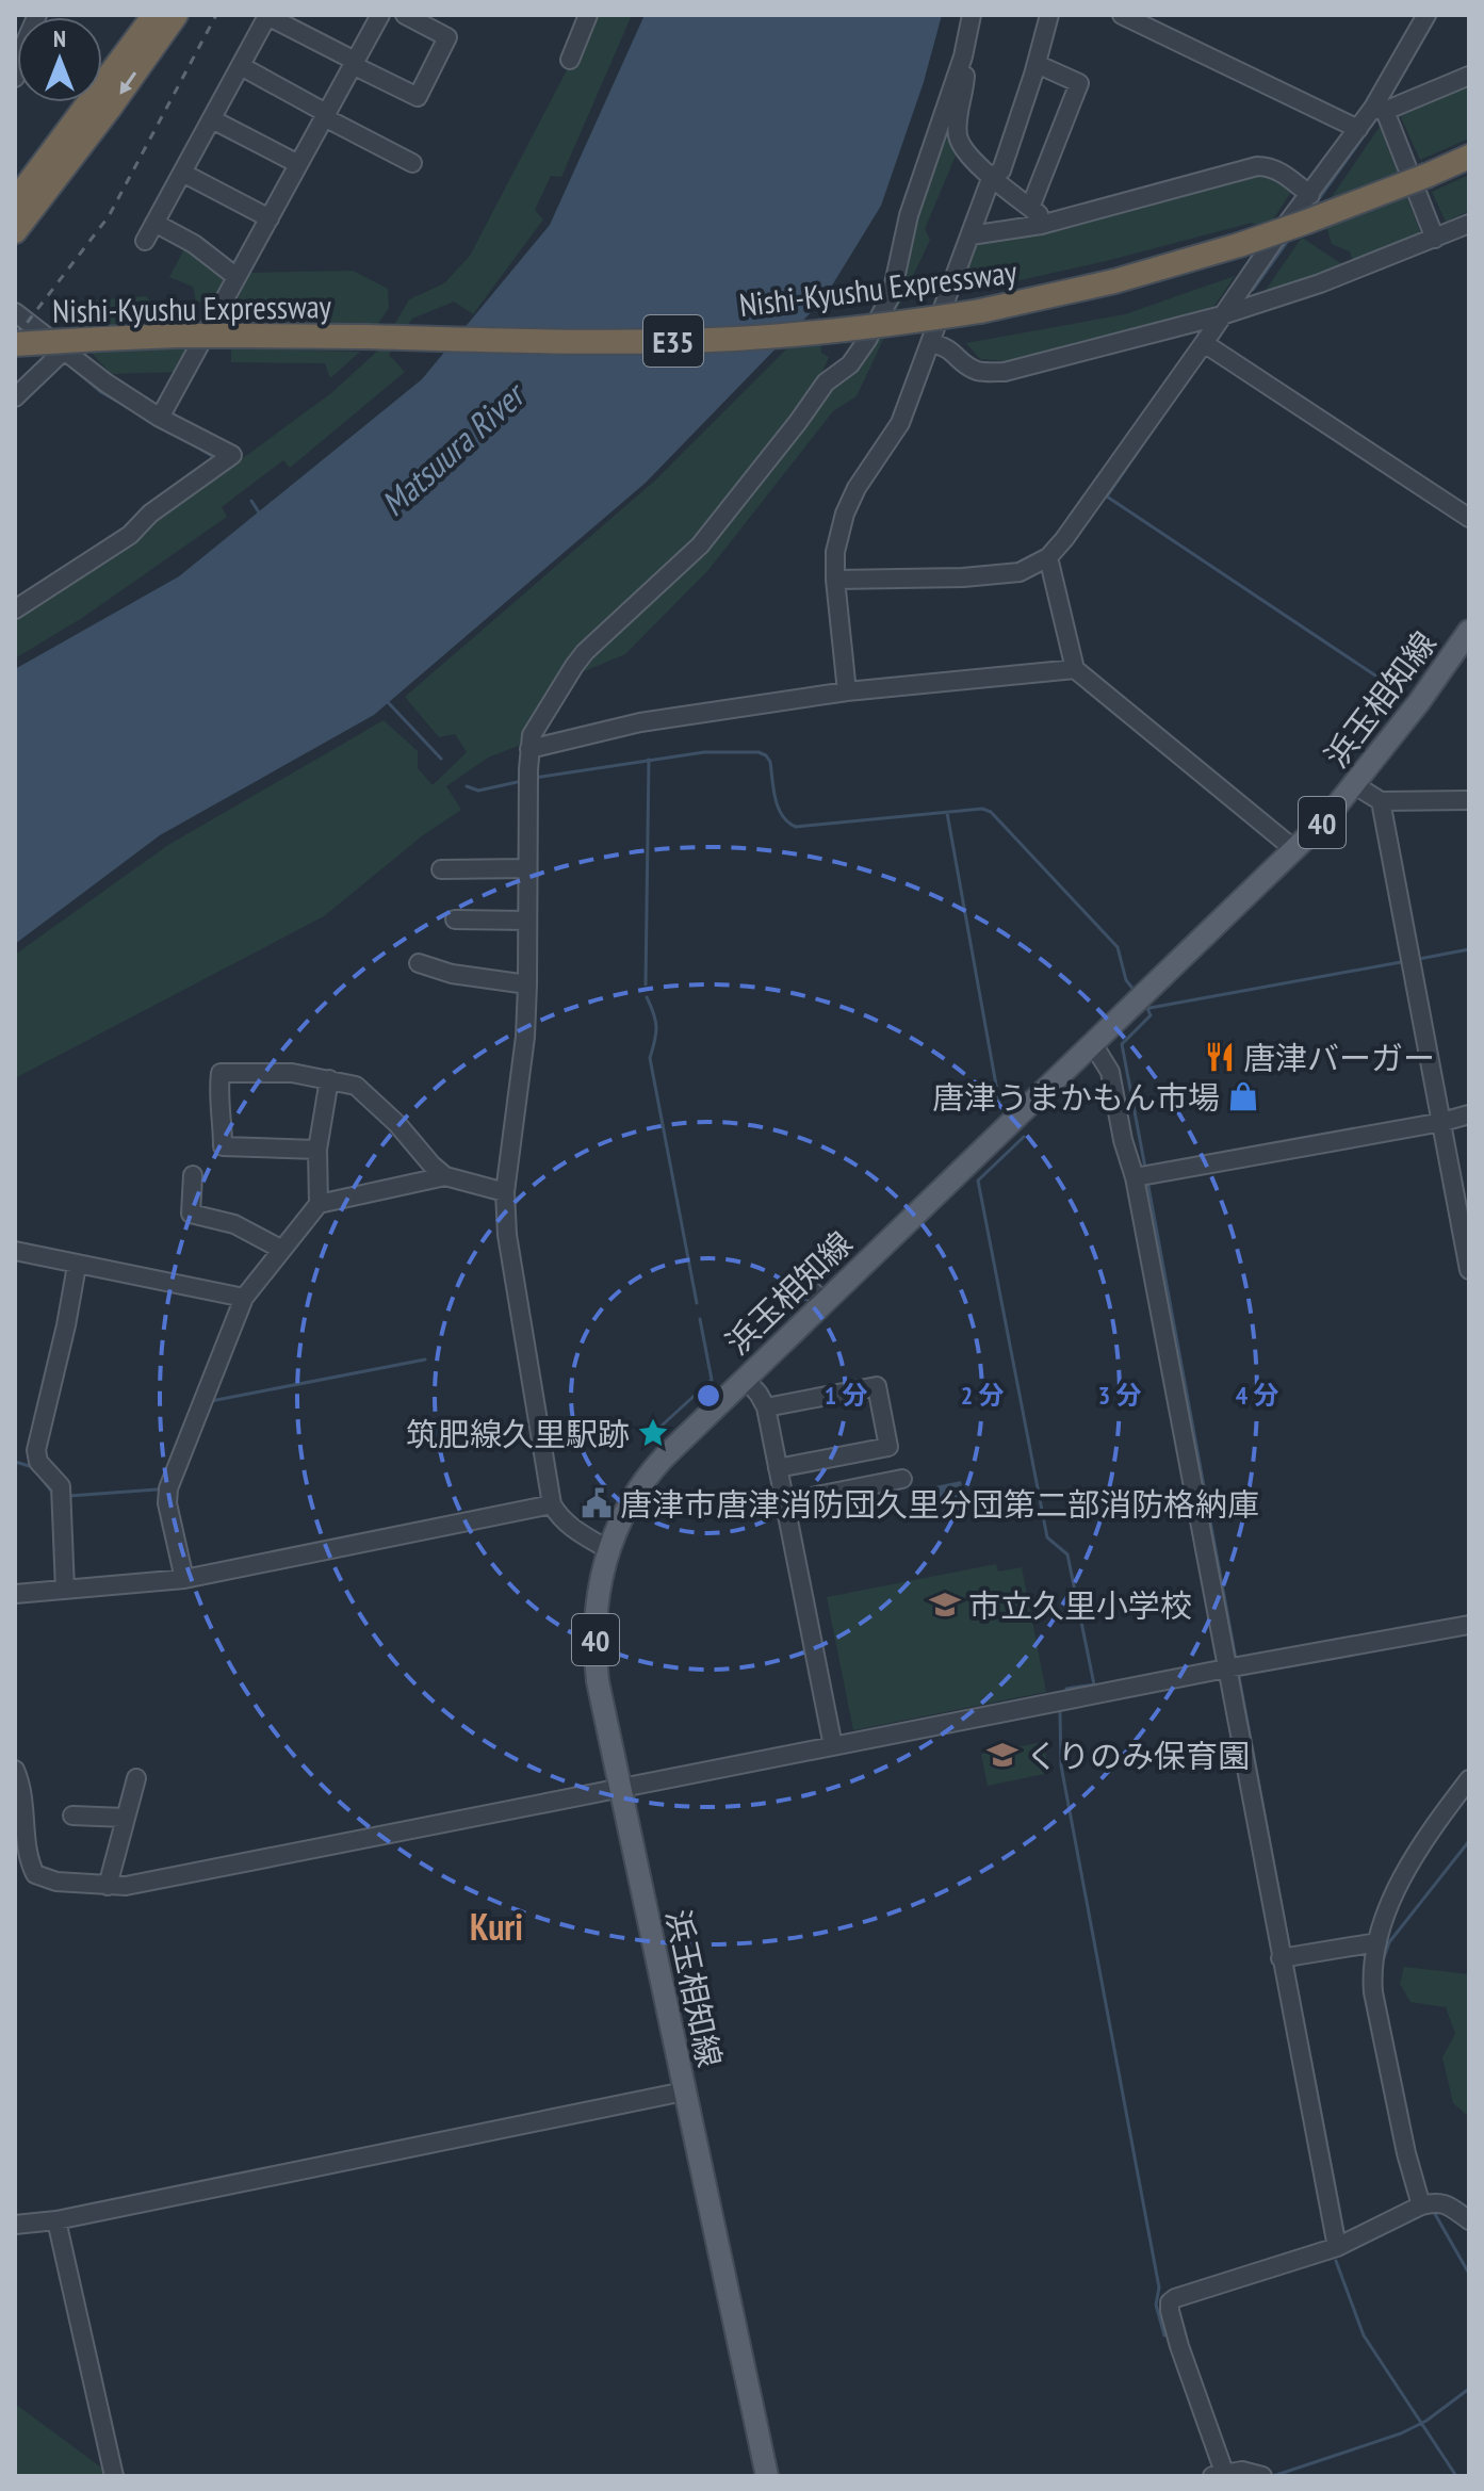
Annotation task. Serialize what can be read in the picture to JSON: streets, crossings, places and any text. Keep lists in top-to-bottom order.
{
  "streets": {
    "highway": ["Nishi-Kyushu Expressway", "E35"],
    "main road": ["浜玉相知線", "40"]
  },
  "districts": ["Kuri"],
  "water": ["Matsuura River"],
  "places": {
    "restaurant": ["唐津バーガー"],
    "shop": ["唐津うまかもん市場"],
    "place": ["筑肥線久里駅跡"],
    "public building": ["唐津市唐津消防団久里分団第二部消防格納庫"],
    "school or university": ["市立久里小学校", "くりのみ保育園"]
  },
  "north": "top",
  "rings": [
    "1 分",
    "2 分",
    "3 分",
    "4 分"
  ]
}
